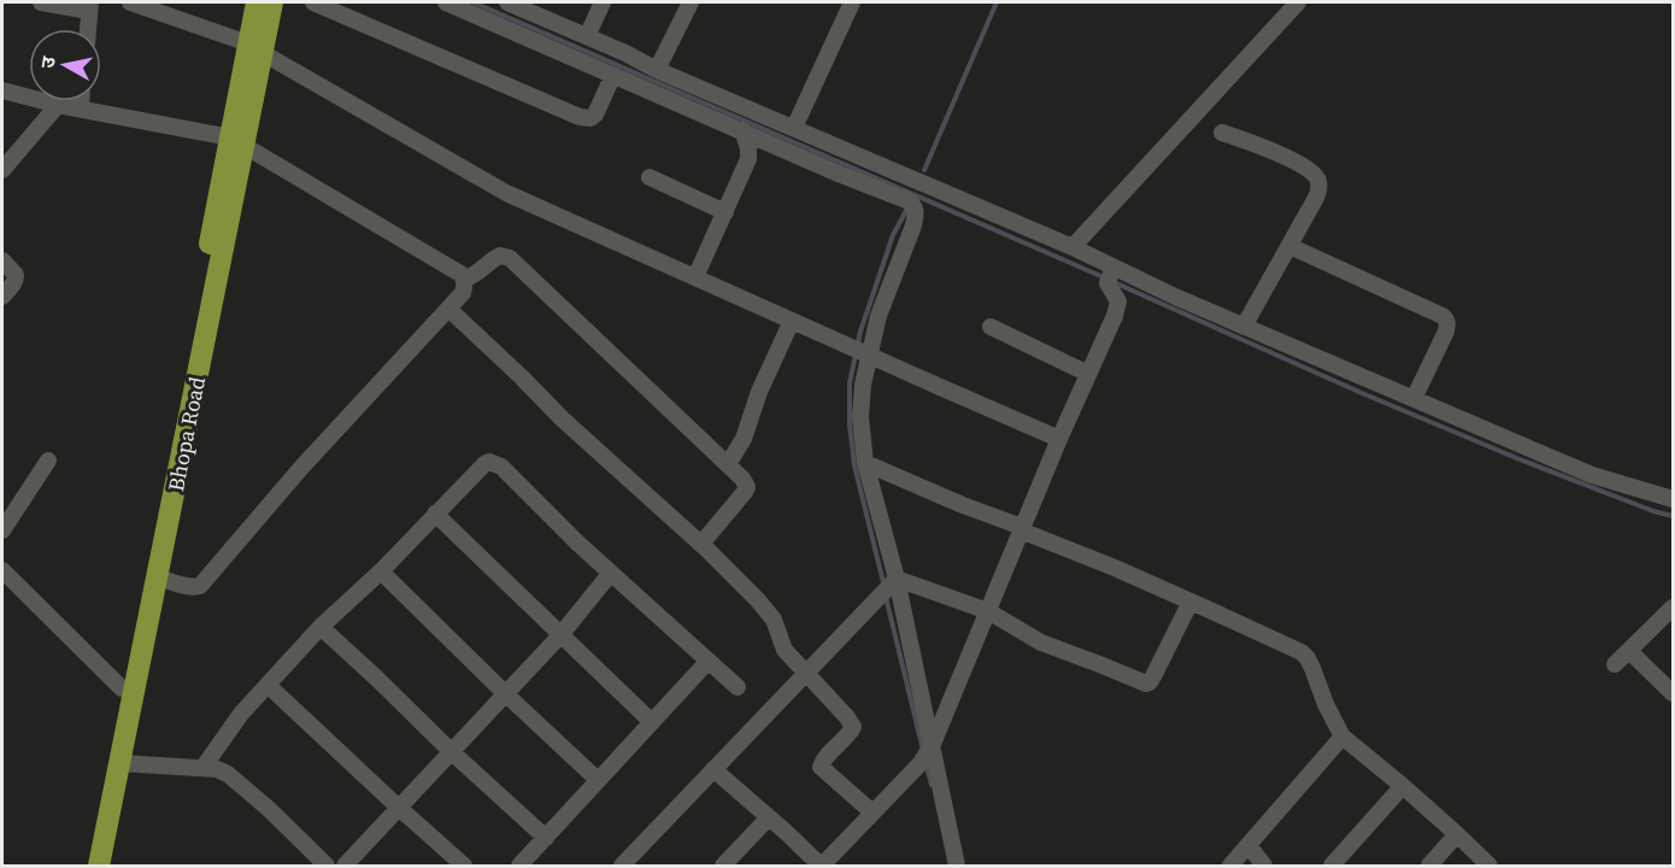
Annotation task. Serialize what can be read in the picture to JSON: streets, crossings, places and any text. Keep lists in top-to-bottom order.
{
  "streets": {
    "main road": ["Bhopa Road"]
  },
  "north": "left"
}
